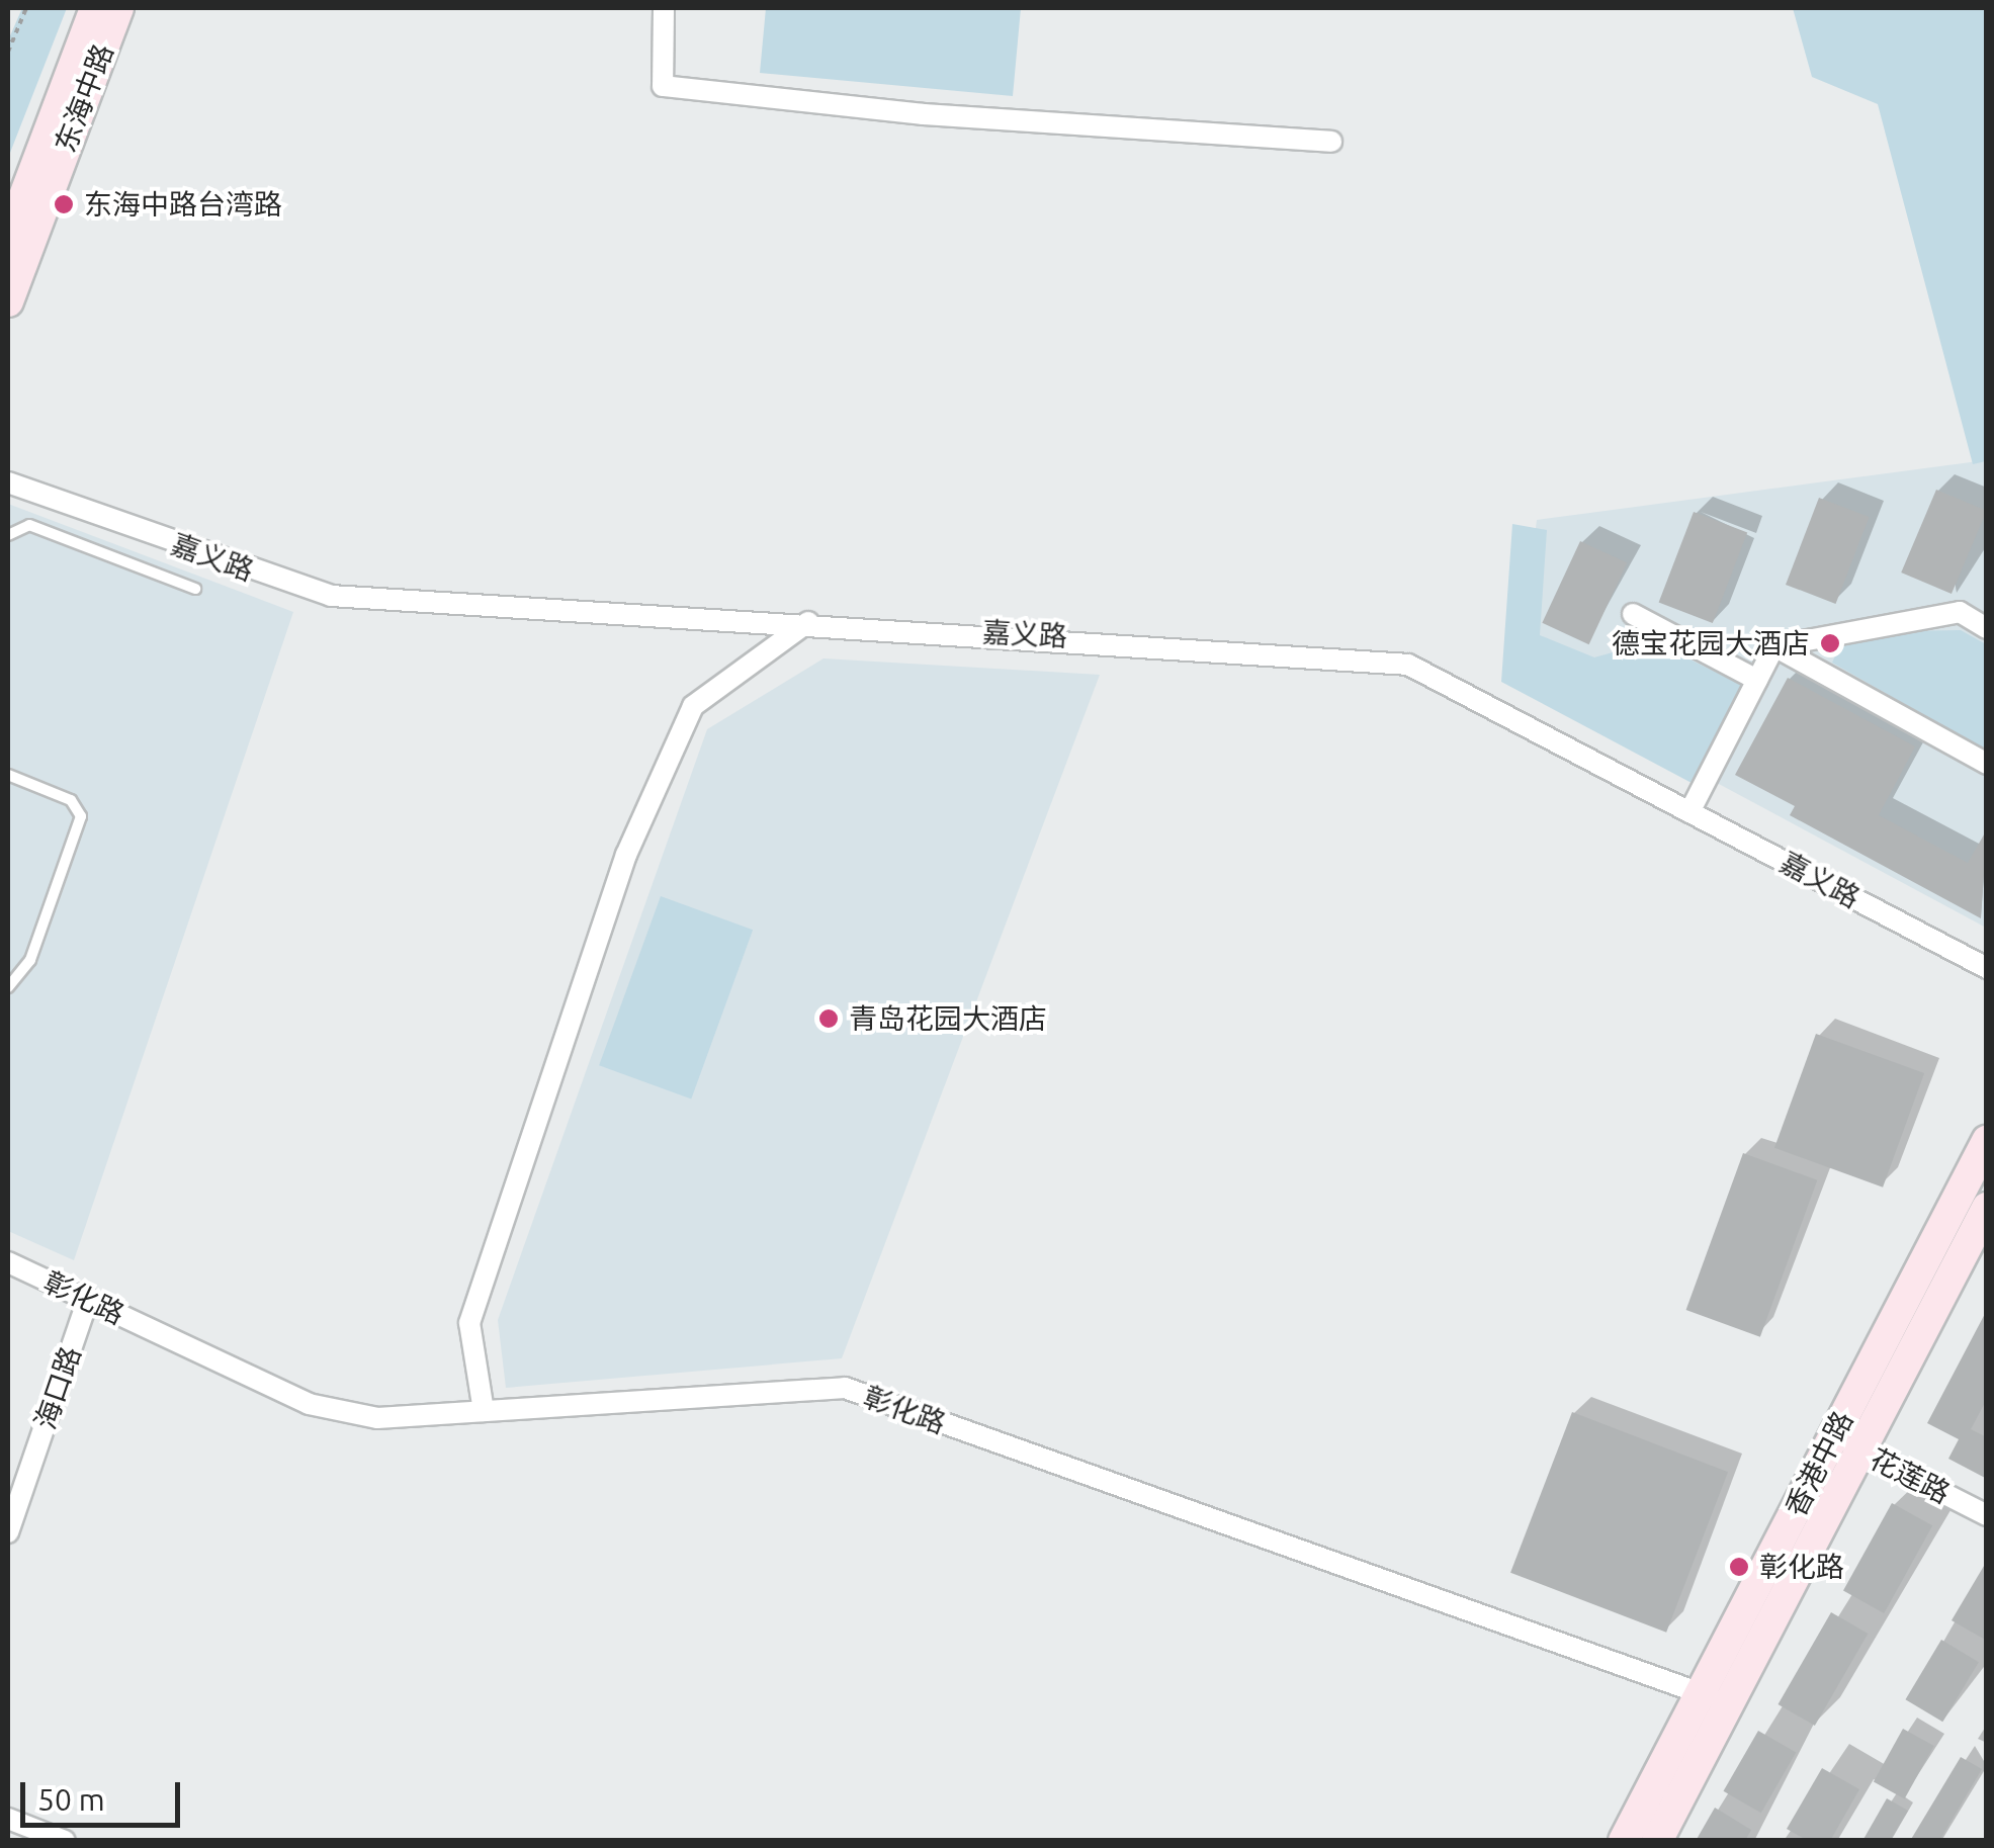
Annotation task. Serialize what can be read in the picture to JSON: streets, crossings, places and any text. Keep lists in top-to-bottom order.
{
  "streets": {
    "main road": ["东海中路", "香港中路"],
    "street": [
      "嘉义路",
      "彰化路",
      "海口路",
      "花莲路"
    ]
  },
  "crossings": [
    ["彰化路", "海口路"],
    ["彰化路", "香港中路"],
    ["香港中路", "花莲路"]
  ],
  "places": [
    "东海中路台湾路",
    "德宝花园大酒店",
    "青岛花园大酒店",
    "彰化路"
  ],
  "scale_bar": "50 m"
}
